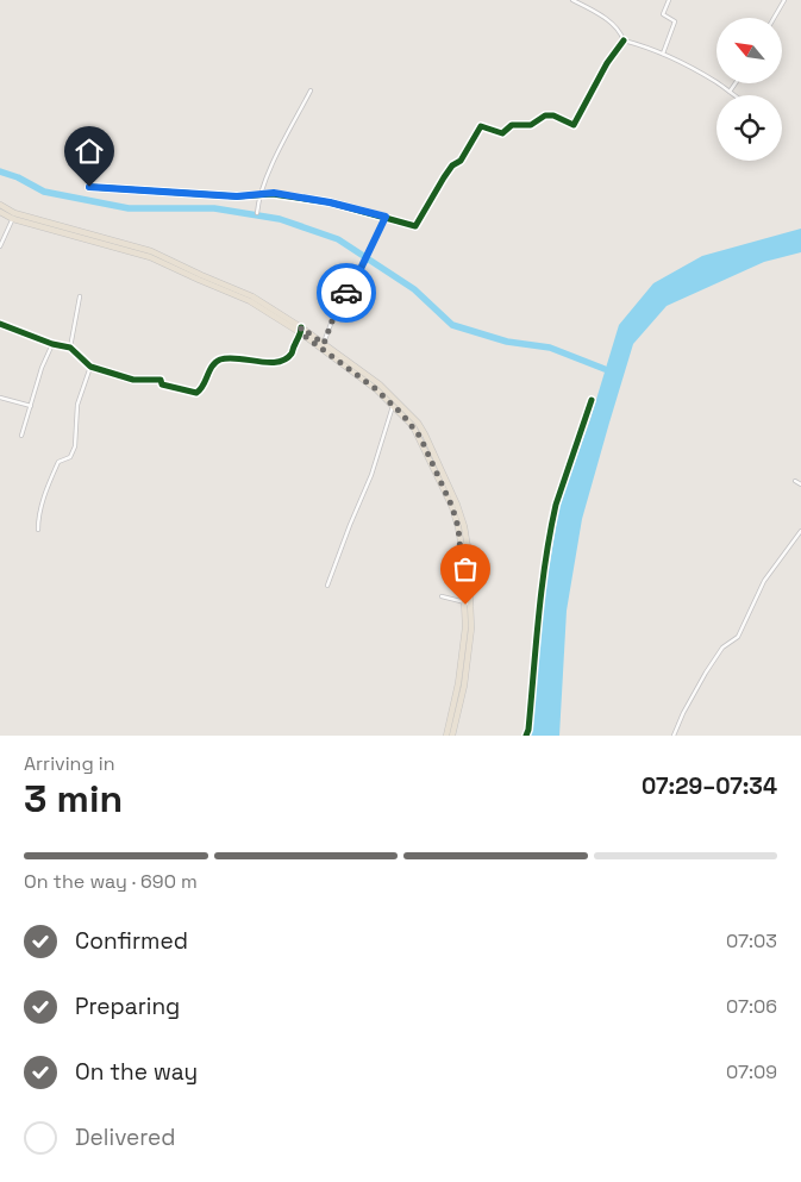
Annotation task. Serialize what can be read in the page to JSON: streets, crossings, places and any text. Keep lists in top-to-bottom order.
{
  "north": "top left",
  "page": {
    "heading": ["3 min", "Arriving in", "07:29–07:34"],
    "bar": "On the way · 690 m",
    "list": [
      ["Confirmed", "07:03"],
      ["Preparing", "07:06"],
      ["On the way", "07:09"],
      "Delivered"
    ]
  }
}
